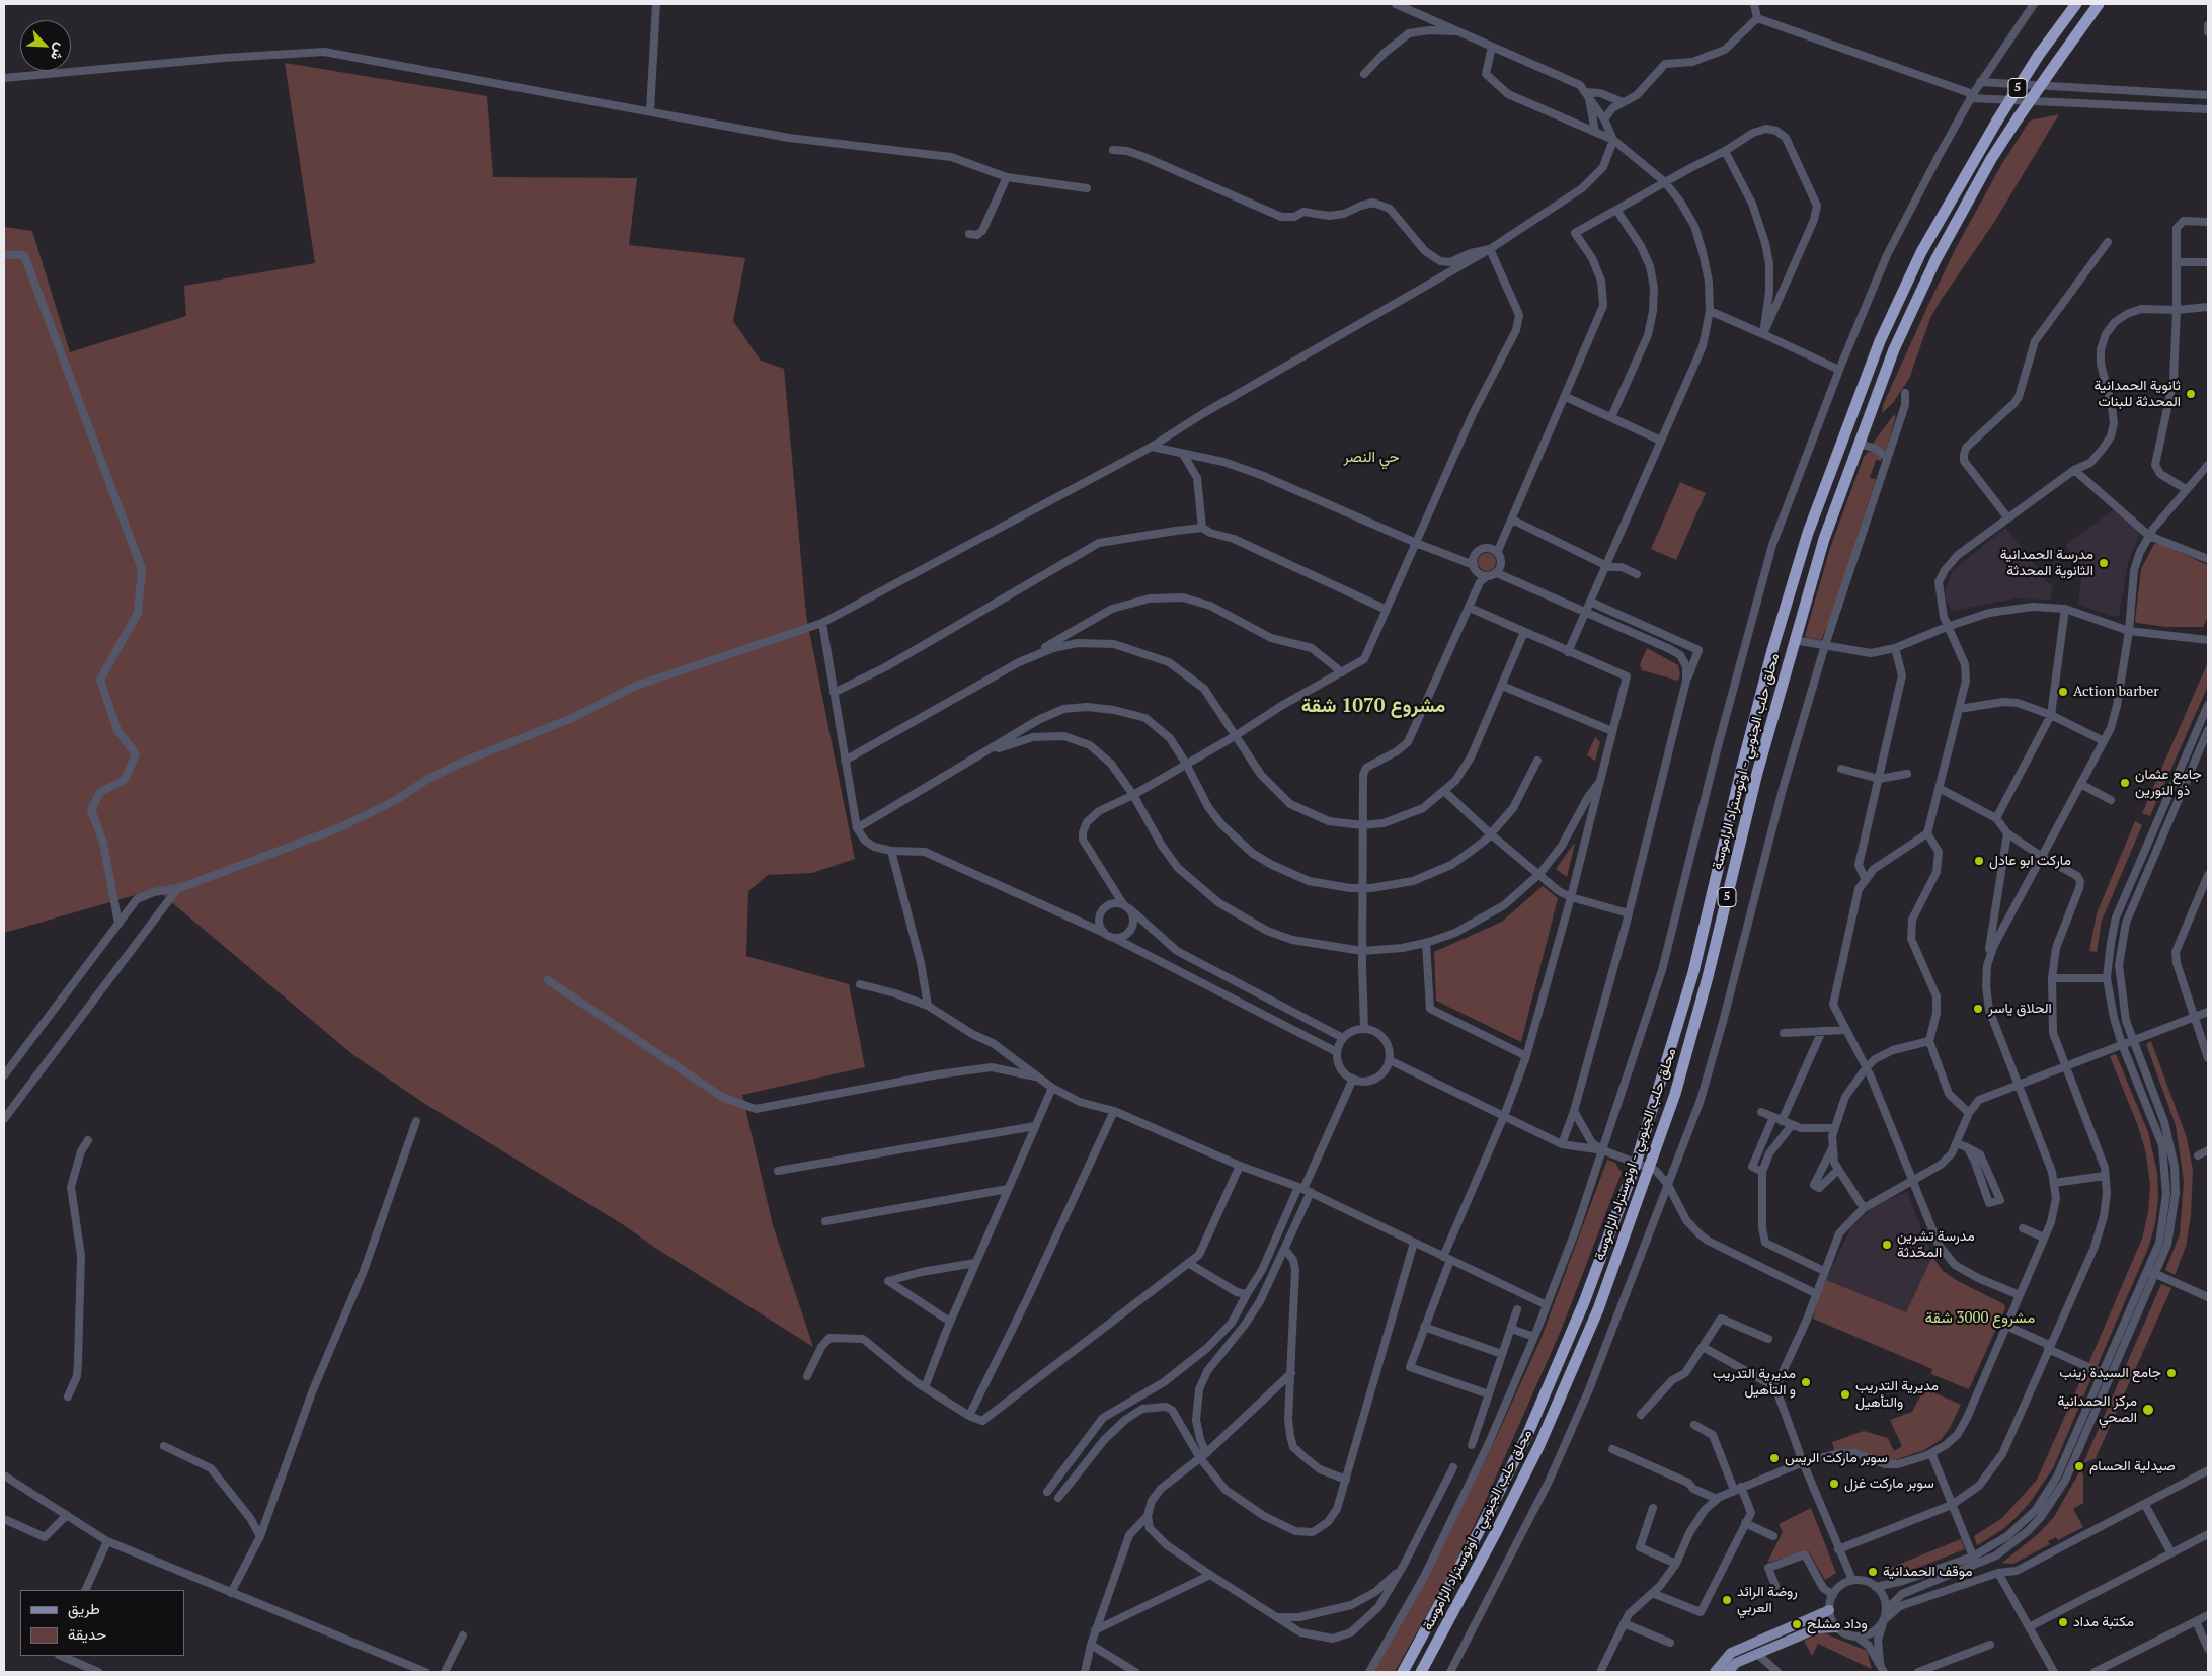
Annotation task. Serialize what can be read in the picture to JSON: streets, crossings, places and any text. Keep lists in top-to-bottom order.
{
  "streets": {
    "highway": ["5", "محلق حلب الجنوبي - اوتوستراد الراموسة"]
  },
  "districts": ["حي النصر", "مشروع 1070 شقة", "مشروع 3000 شقة"],
  "places": [
    "ثانوية الحمدانية المحدثة للبنات",
    "مدرسة الحمدانية الثانوية المحدثة",
    "Action barber",
    "جامع عثمان ذو النورين",
    "ماركت ابو عادل",
    "الحلاق ياسر",
    "مدرسة تشرين المحّدثة",
    "جامع السيدة زينب",
    "مديرية التدريب و التأهيل",
    "مديرية التدريب والتأهيل",
    "مركز الحمدانية الصحي",
    "سوبر ماركت الريس",
    "صيدلية الحسام",
    "سوبر ماركت غزل",
    "موقف الحمدانية",
    "روضة الرائد العربي",
    "مكتبة مداد",
    "وداد مشلح"
  ],
  "legend": ["طريق", "حديقة"],
  "north": "bottom right"
}
